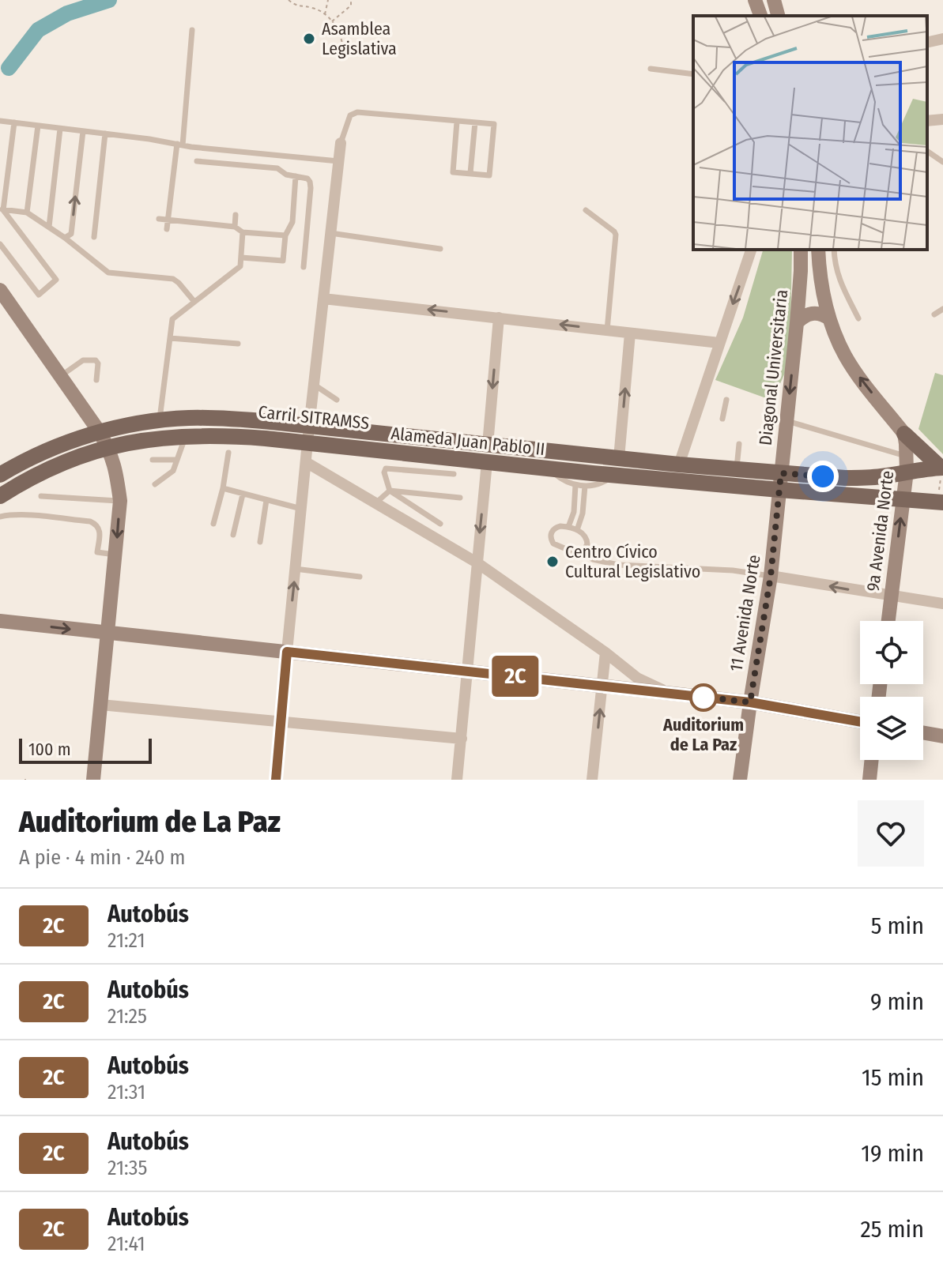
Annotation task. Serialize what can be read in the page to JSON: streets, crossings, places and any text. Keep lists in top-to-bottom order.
{
  "streets": {
    "main road": ["Carril SITRAMSS", "Alameda Juan Pablo II"],
    "street": ["Diagonal Universitaria", "9a Avenida Norte", "11 Avenida Norte"]
  },
  "crossings": [
    ["Diagonal Universitaria", "Carril SITRAMSS"],
    ["Diagonal Universitaria", "Alameda Juan Pablo II"],
    ["Diagonal Universitaria", "11 Avenida Norte"],
    ["Carril SITRAMSS", "Alameda Juan Pablo II"],
    ["Carril SITRAMSS", "9a Avenida Norte"],
    ["Carril SITRAMSS", "11 Avenida Norte"],
    ["Alameda Juan Pablo II", "9a Avenida Norte"],
    ["Alameda Juan Pablo II", "11 Avenida Norte"]
  ],
  "one_way": ["9a Avenida Norte"],
  "places": ["Asamblea Legislativa", "Centro Cívico Cultural Legislativo", "Auditorium de La Paz"],
  "lines": ["bus line 2C"],
  "scale_bar": "100 m",
  "page": {
    "on_map": "2C",
    "scale": "100 m",
    "heading": ["Auditorium de La Paz", "A pie · 4 min · 240 m"],
    "list": [
      {
        "mark": "2C",
        "name": "Autobús",
        "note": "21:21",
        "value": "5 min"
      },
      {
        "mark": "2C",
        "name": "Autobús",
        "note": "21:25",
        "value": "9 min"
      },
      {
        "mark": "2C",
        "name": "Autobús",
        "note": "21:31",
        "value": "15 min"
      },
      {
        "mark": "2C",
        "name": "Autobús",
        "note": "21:35",
        "value": "19 min"
      },
      {
        "mark": "2C",
        "name": "Autobús",
        "note": "21:41",
        "value": "25 min"
      }
    ]
  }
}
